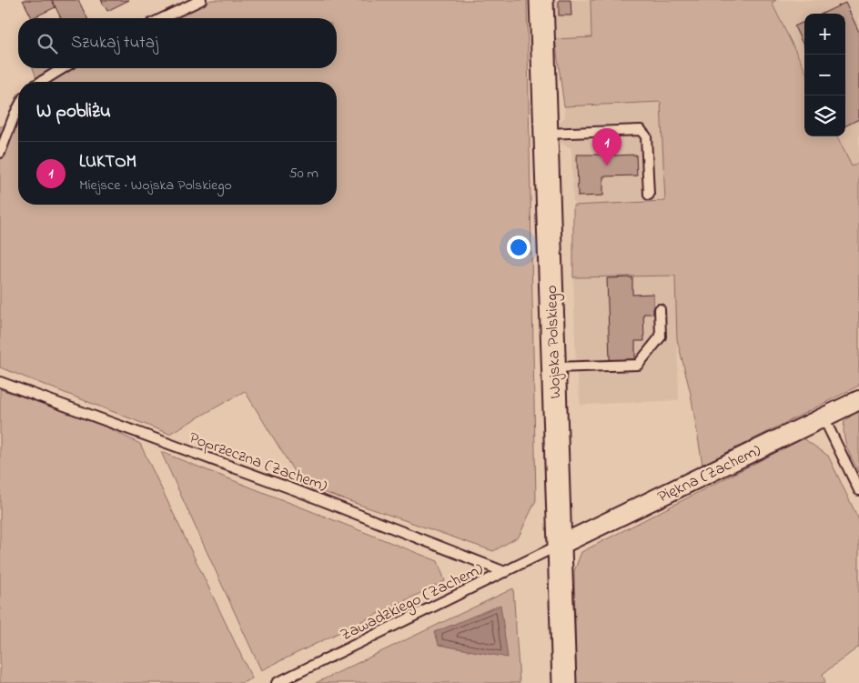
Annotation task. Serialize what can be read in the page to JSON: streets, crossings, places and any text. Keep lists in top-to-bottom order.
{
  "streets": {
    "street": ["Wojska Polskiego", "Piękna (Zachem)"],
    "lane": ["Poprzeczna (Zachem)", "Zawadzkiego (Zachem)"]
  },
  "crossings": [
    ["Wojska Polskiego", "Piękna (Zachem)"],
    ["Wojska Polskiego", "Zawadzkiego (Zachem)"],
    ["Poprzeczna (Zachem)", "Zawadzkiego (Zachem)"],
    ["Piękna (Zachem)", "Zawadzkiego (Zachem)"]
  ],
  "page": {
    "map_buttons": ["+", "−"],
    "search": "Szukaj tutaj",
    "heading": "W pobliżu",
    "pins": "1",
    "list": [
      {
        "mark": "1",
        "name": "LUKTOM",
        "note": "Miejsce · Wojska Polskiego",
        "value": "50 m"
      }
    ]
  }
}
